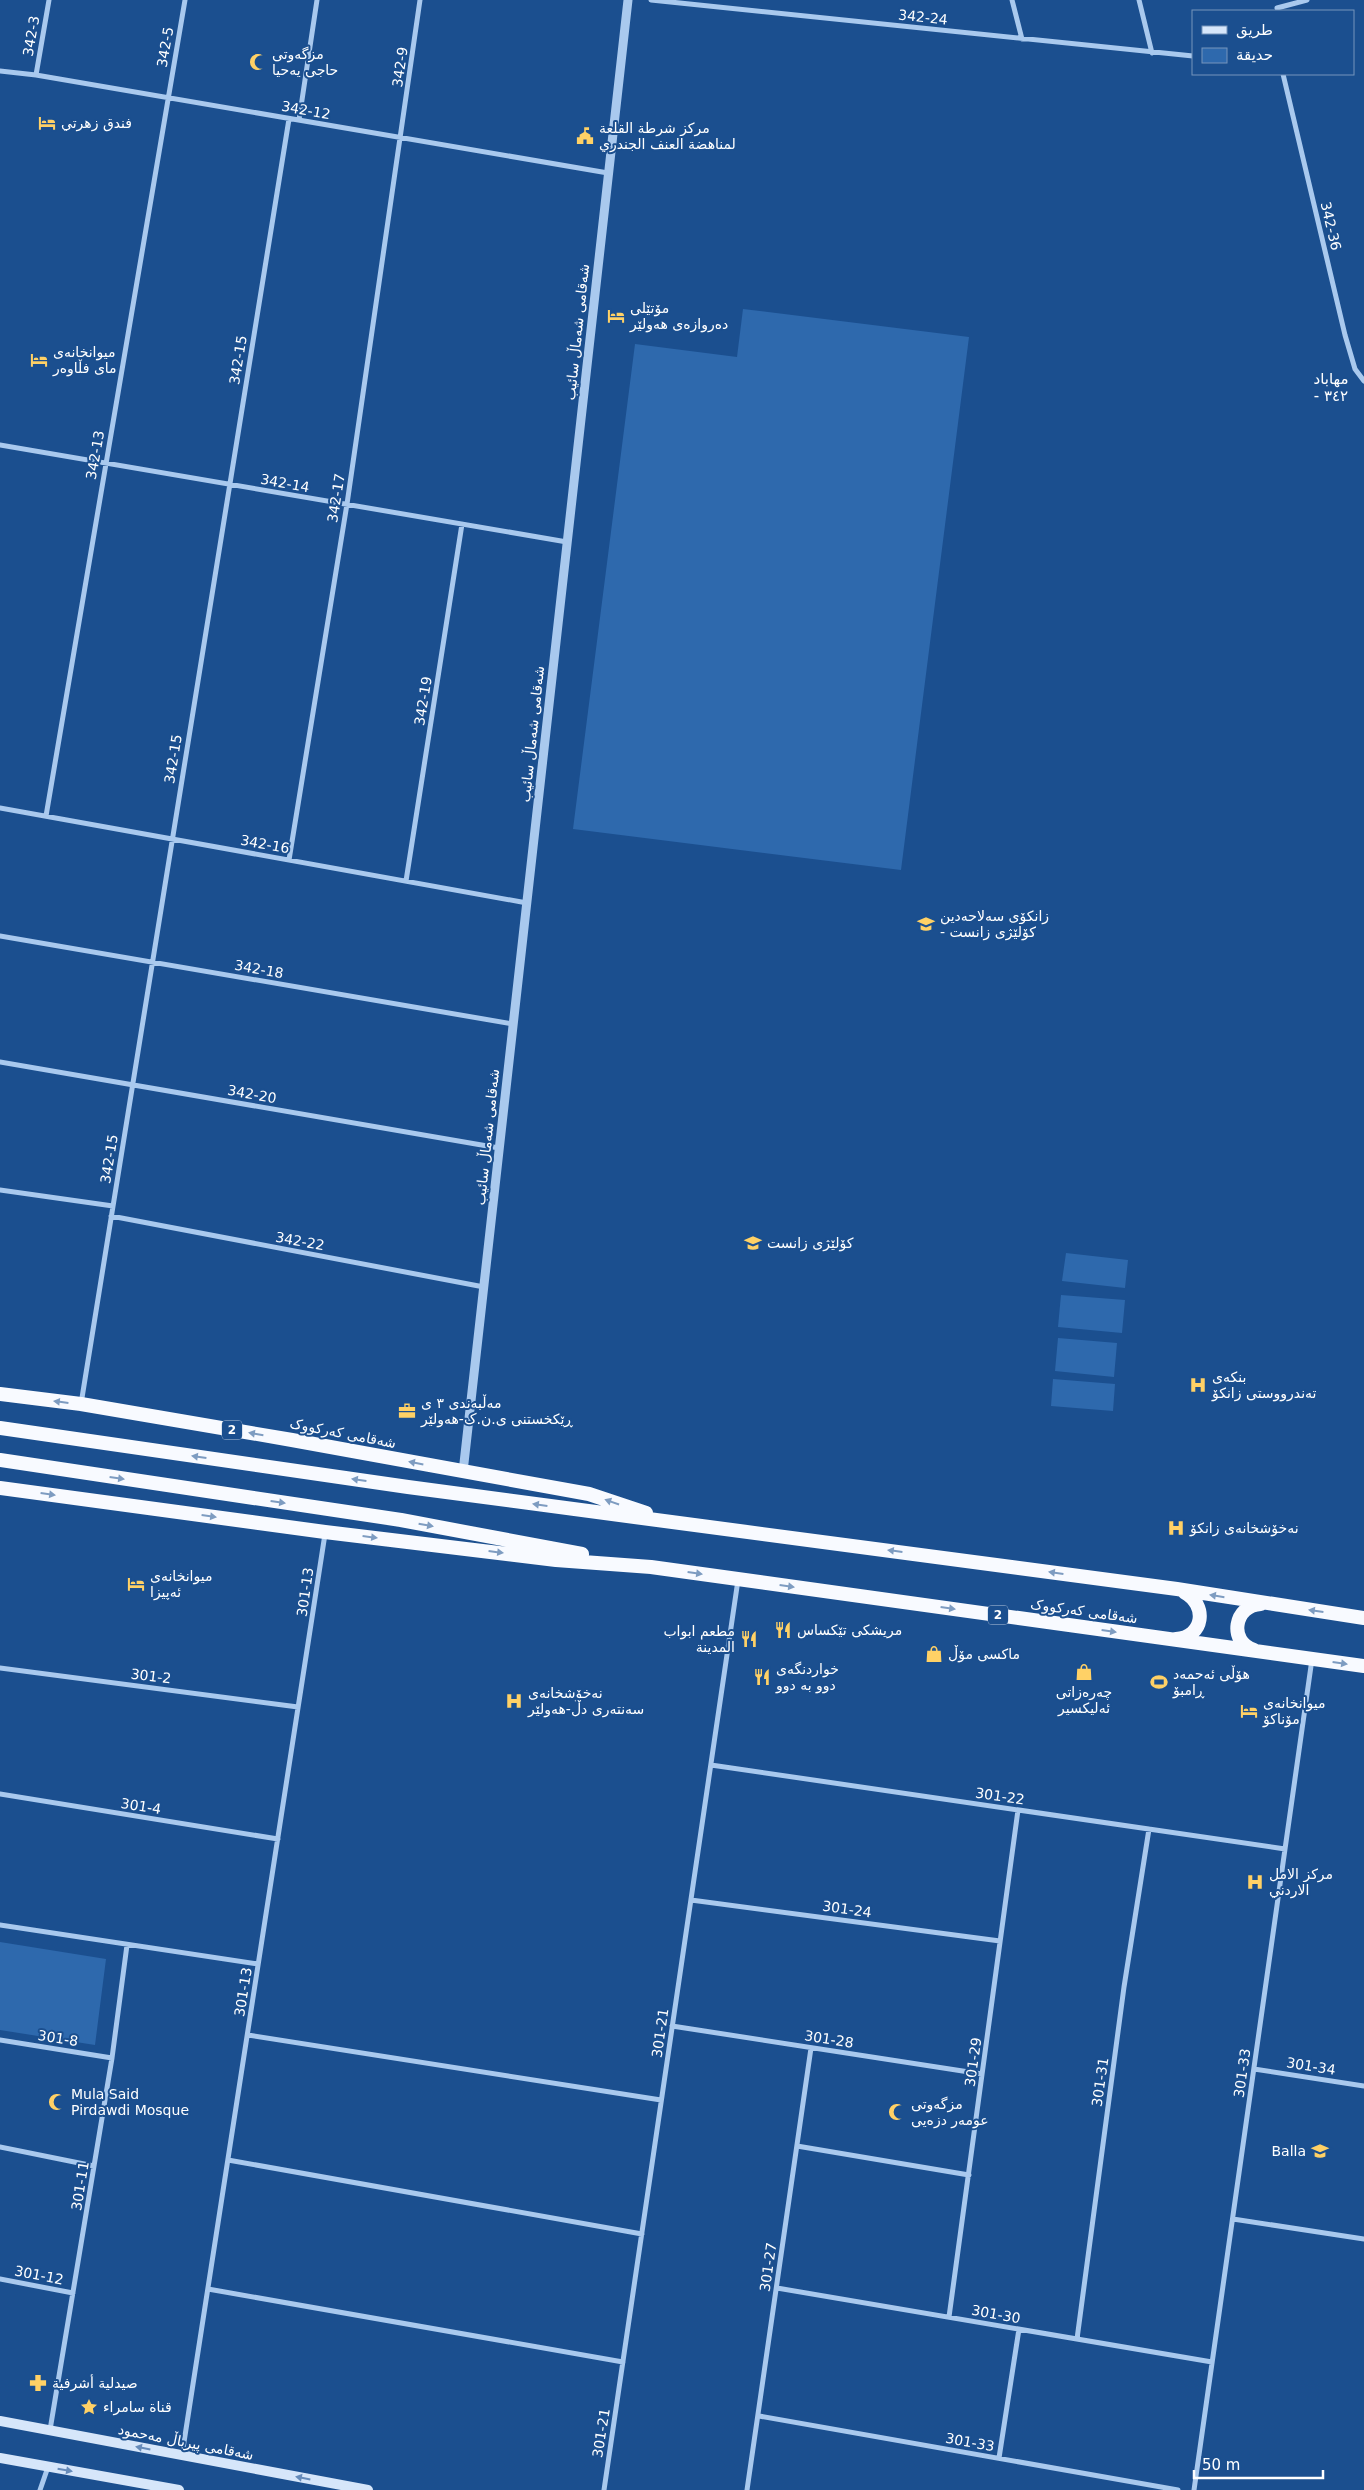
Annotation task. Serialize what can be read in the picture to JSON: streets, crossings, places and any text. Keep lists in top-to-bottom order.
{
  "streets": {
    "highway": ["2", "شەقامی کەرکووک"],
    "main road": ["شەقامی پیرباڵ مەحمود"],
    "street": [
      "342-24",
      "342-3",
      "342-5",
      "342-9",
      "342-12",
      "342-36",
      "شەقامی شەماڵ سائیب",
      "342-15",
      "342-13",
      "342-14",
      "342-17",
      "342-19",
      "342-16",
      "342-18",
      "342-20",
      "342-22",
      "301-13",
      "301-2",
      "301-22",
      "301-4",
      "301-24",
      "301-21",
      "301-8",
      "301-28",
      "301-29",
      "301-34",
      "301-33",
      "301-31",
      "301-11",
      "301-27",
      "301-12",
      "301-30"
    ]
  },
  "crossings": [
    ["342-3", "342-12"],
    ["342-5", "342-12"],
    ["342-5", "342-13"],
    ["342-9", "342-12"],
    ["342-9", "342-17"],
    ["342-12", "شەقامی شەماڵ سائیب"],
    ["342-12", "342-15"],
    ["342-12", "342-13"],
    ["342-12", "342-17"],
    ["شەقامی شەماڵ سائیب", "342-14"],
    ["شەقامی شەماڵ سائیب", "342-16"],
    ["شەقامی شەماڵ سائیب", "342-18"],
    ["شەقامی شەماڵ سائیب", "342-20"],
    ["شەقامی شەماڵ سائیب", "342-22"],
    ["شەقامی شەماڵ سائیب", "شەقامی کەرکووک"],
    ["342-15", "342-14"],
    ["342-15", "342-16"],
    ["342-15", "342-18"],
    ["342-15", "342-20"],
    ["342-15", "342-22"],
    ["342-15", "شەقامی کەرکووک"],
    ["342-13", "342-14"],
    ["342-13", "342-16"],
    ["342-14", "342-17"],
    ["342-14", "342-19"],
    ["342-17", "342-16"],
    ["342-19", "342-16"],
    ["شەقامی کەرکووک", "301-13"],
    ["شەقامی کەرکووک", "301-21"],
    ["شەقامی کەرکووک", "301-33"],
    ["301-13", "301-2"],
    ["301-13", "301-4"],
    ["301-13", "شەقامی پیرباڵ مەحمود"],
    ["301-22", "301-21"],
    ["301-22", "301-29"],
    ["301-22", "301-33"],
    ["301-22", "301-31"],
    ["301-24", "301-21"],
    ["301-24", "301-29"],
    ["301-21", "301-28"],
    ["301-8", "301-11"],
    ["301-28", "301-29"],
    ["301-28", "301-27"],
    ["301-29", "301-30"],
    ["301-34", "301-33"],
    ["301-33", "301-27"],
    ["301-33", "301-30"],
    ["301-31", "301-30"],
    ["301-11", "301-12"],
    ["301-11", "شەقامی پیرباڵ مەحمود"],
    ["301-27", "301-30"]
  ],
  "districts": ["مهاباد - ٣٤٢"],
  "places": {
    "mosque": ["مزگەوتی حاجی یەحیا", "Mula Said Pirdawdi Mosque", "مزگەوتی عومەر دزەیی"],
    "hotel": [
      "فندق زهرتي",
      "مۆتێلی دەروازەی هەولێر",
      "میوانخانەی مای فڵاوەر",
      "میوانخانەی ئەپیزا",
      "میوانخانەی مۆناکۆ"
    ],
    "public building": ["مركز شرطة القلعة لمناهضة العنف الجندري"],
    "school or university": ["زانکۆی سەلاحەدین - کۆلێژی زانست", "کۆلێژی زانست", "Balla"],
    "hospital": [
      "بنکەی تەندرووستی زانکۆ",
      "نەخۆشخانەی زانکۆ",
      "نەخۆشخانەی سەنتەری دڵ-هەولێر",
      "مركز الامل الاردني"
    ],
    "office": ["مەڵبەندی ٣ ی ڕێکخستنی ی.ن.ک-هەولێر"],
    "restaurant": ["مریشکی تێکساس", "مطعم ابواب المدينة", "خواردنگەی دوو بە دوو"],
    "shop": ["ماکسی مۆڵ", "چەرەزاتی ئەلیکسیر"],
    "sports": ["هۆڵی ئەحمەد ڕامبۆ"],
    "pharmacy": ["صيدلية أشرفية"],
    "place": ["قناة سامراء"]
  },
  "legend": ["طريق", "حديقة"],
  "scale_bar": "50 m"
}
